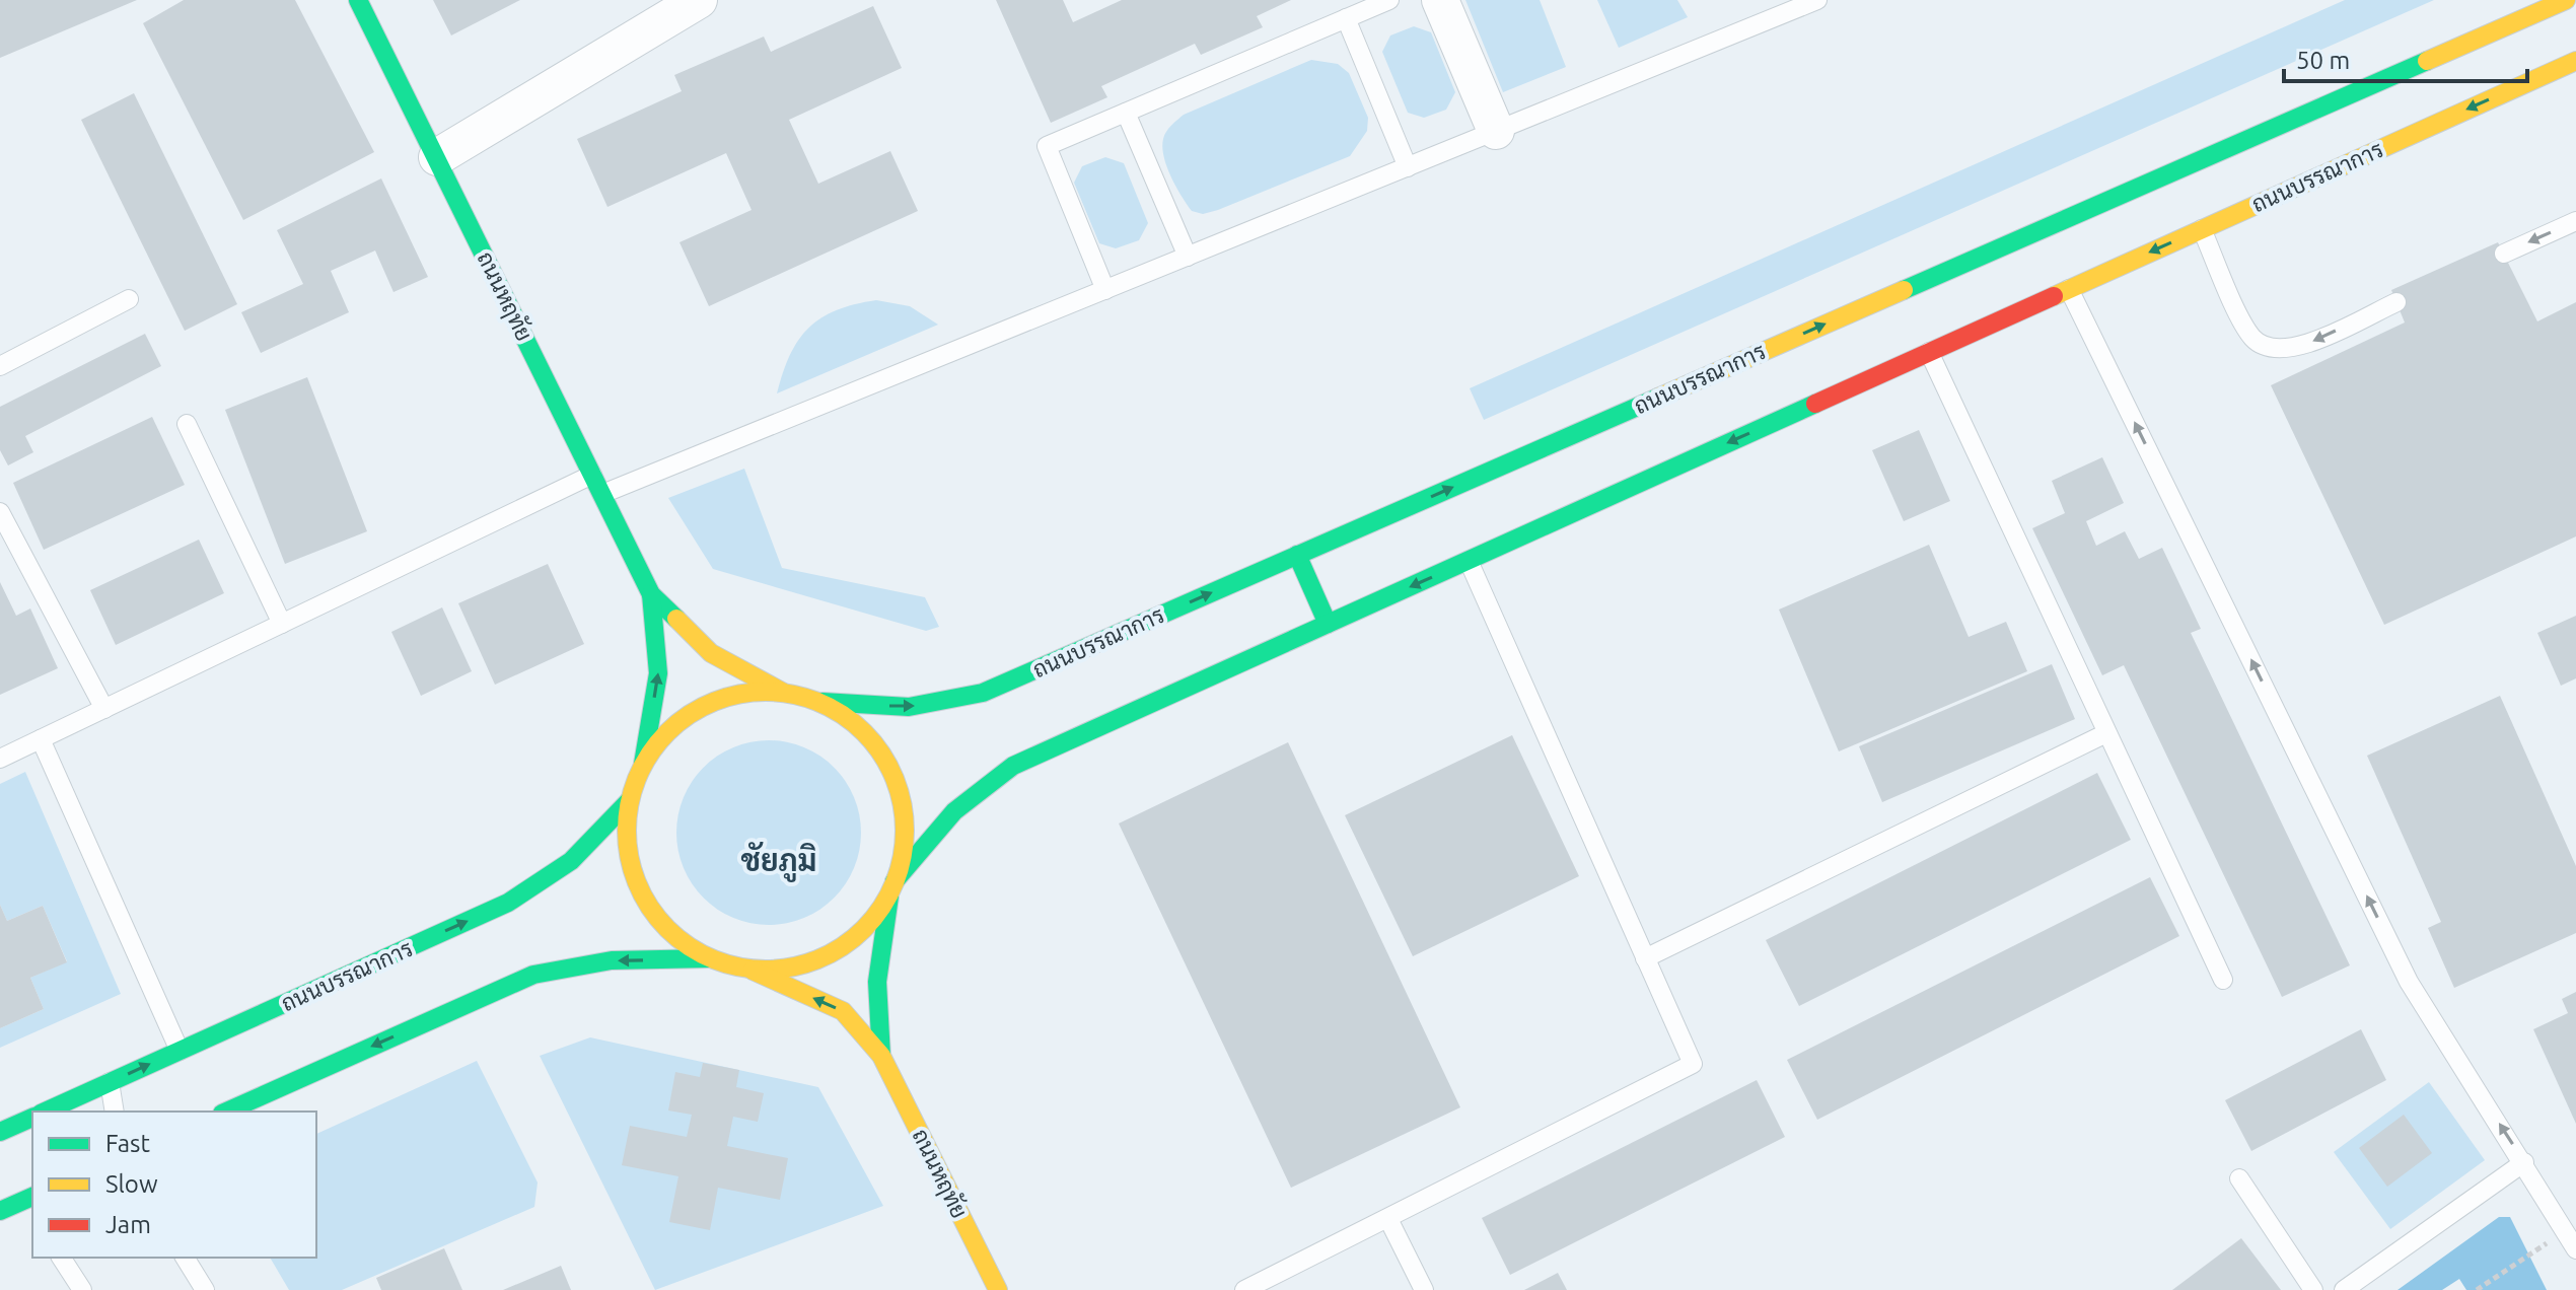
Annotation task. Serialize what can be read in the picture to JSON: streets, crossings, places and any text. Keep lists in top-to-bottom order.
{
  "streets": {
    "street": ["ถนนบรรณาการ", "ถนนหฤทัย"]
  },
  "crossings": [
    ["ถนนบรรณาการ", "ถนนหฤทัย"]
  ],
  "districts": ["ชัยภูมิ"],
  "legend": ["Fast", "Slow", "Jam"],
  "scale_bar": "50 m"
}
